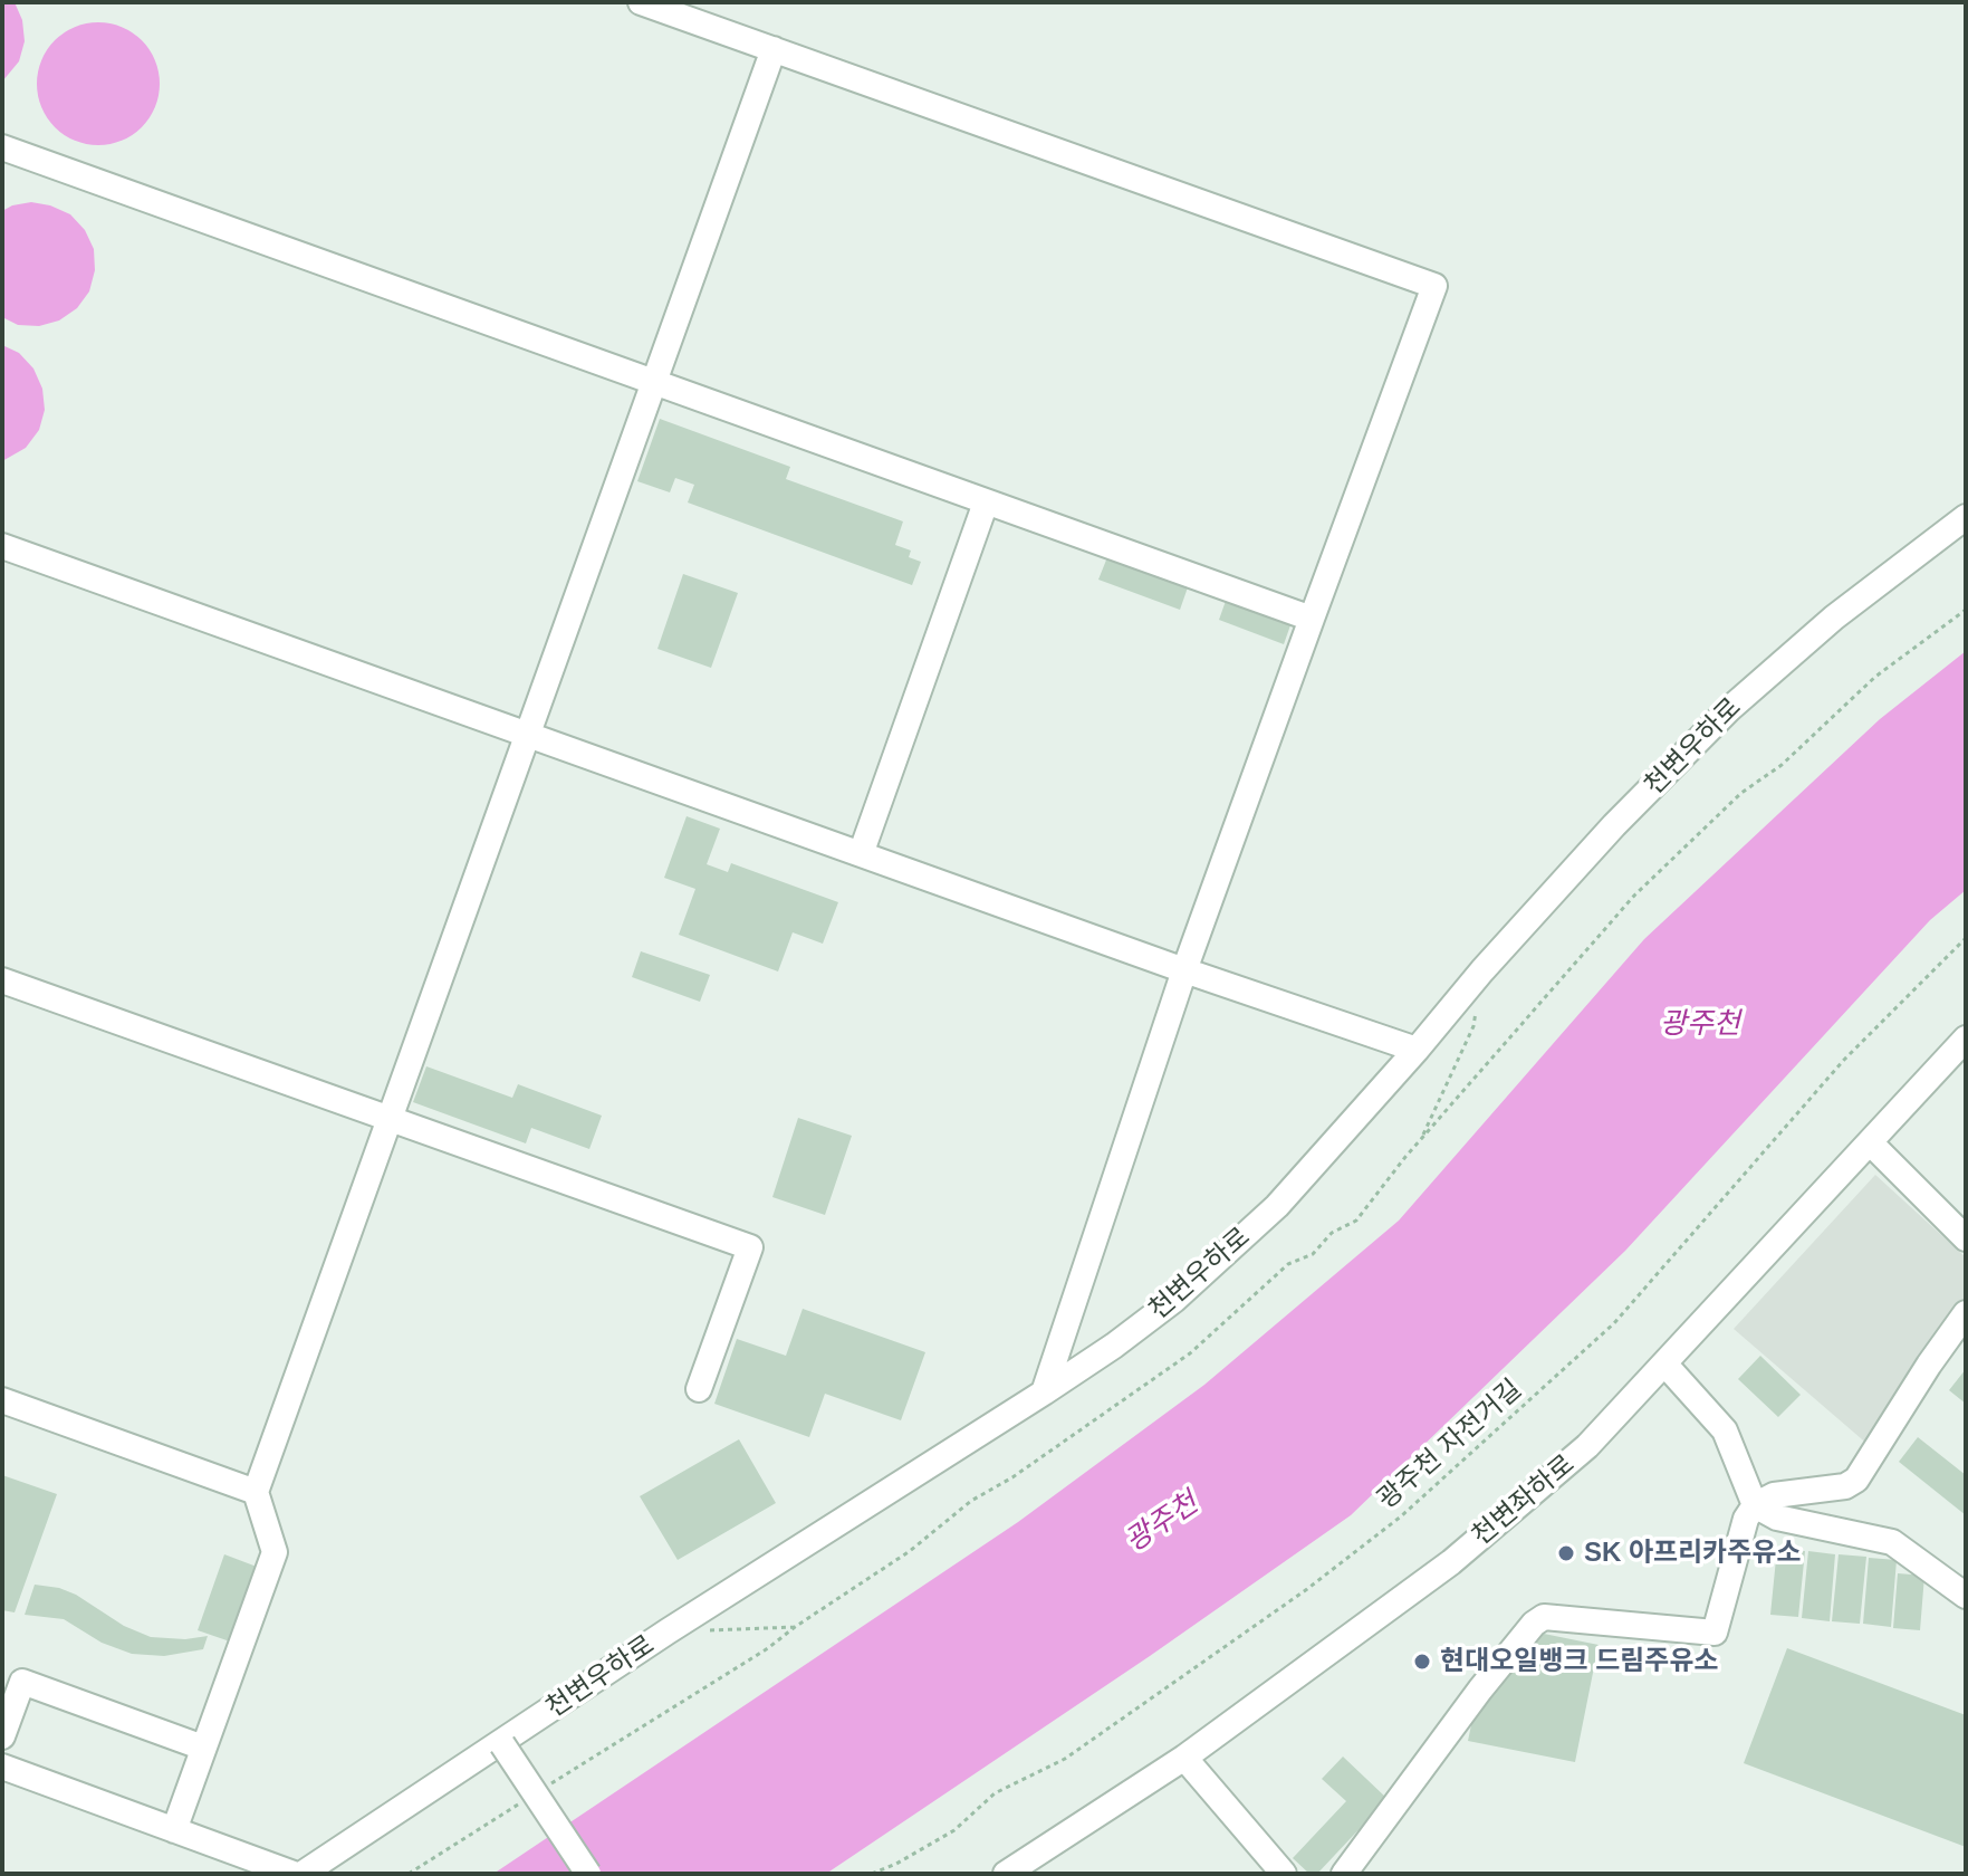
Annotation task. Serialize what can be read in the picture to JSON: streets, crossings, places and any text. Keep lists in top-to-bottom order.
{
  "streets": {
    "street": ["천변우하로", "천변좌하로"],
    "path": ["광주천 자전거길"]
  },
  "water": ["광주천"],
  "places": ["SK 아프리카주유소", "현대오일뱅크 드림주유소"]
}
